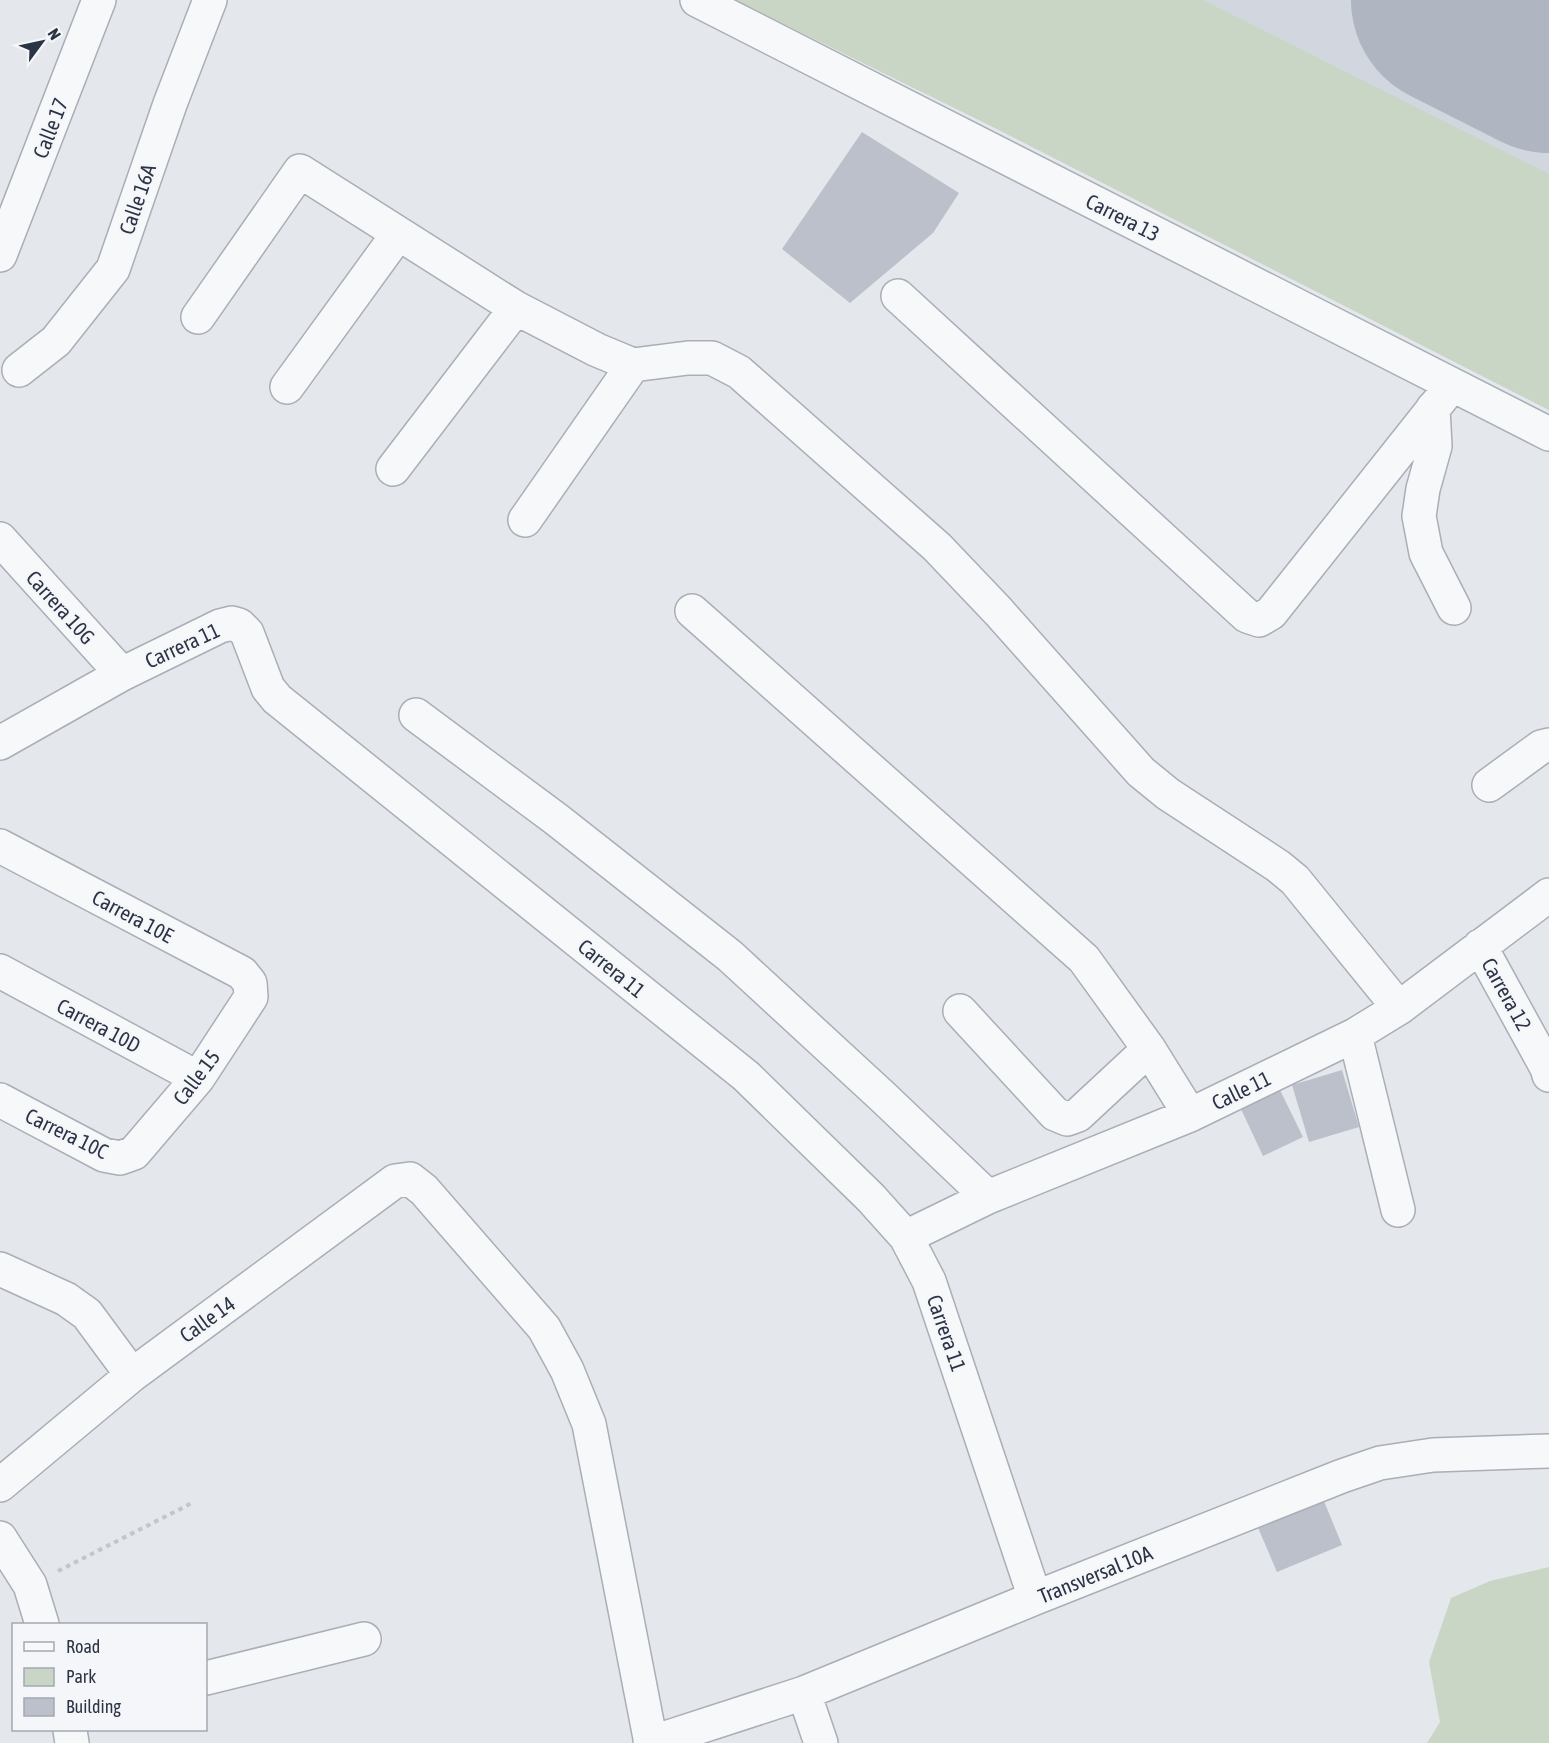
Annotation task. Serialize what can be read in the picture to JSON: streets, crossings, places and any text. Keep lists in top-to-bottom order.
{
  "streets": {
    "street": [
      "Calle 17",
      "Calle 16A",
      "Carrera 13",
      "Carrera 10G",
      "Carrera 11",
      "Carrera 10E",
      "Carrera 12",
      "Carrera 10D",
      "Calle 15",
      "Calle 11",
      "Carrera 10C",
      "Calle 14",
      "Transversal 10A"
    ]
  },
  "crossings": [
    ["Carrera 10G", "Carrera 11"],
    ["Carrera 11", "Calle 11"],
    ["Carrera 11", "Transversal 10A"],
    ["Carrera 10E", "Calle 15"],
    ["Carrera 12", "Calle 11"],
    ["Carrera 10D", "Calle 15"],
    ["Calle 15", "Carrera 10C"],
    ["Calle 14", "Transversal 10A"]
  ],
  "legend": ["Road", "Park", "Building"],
  "north": "top right"
}
